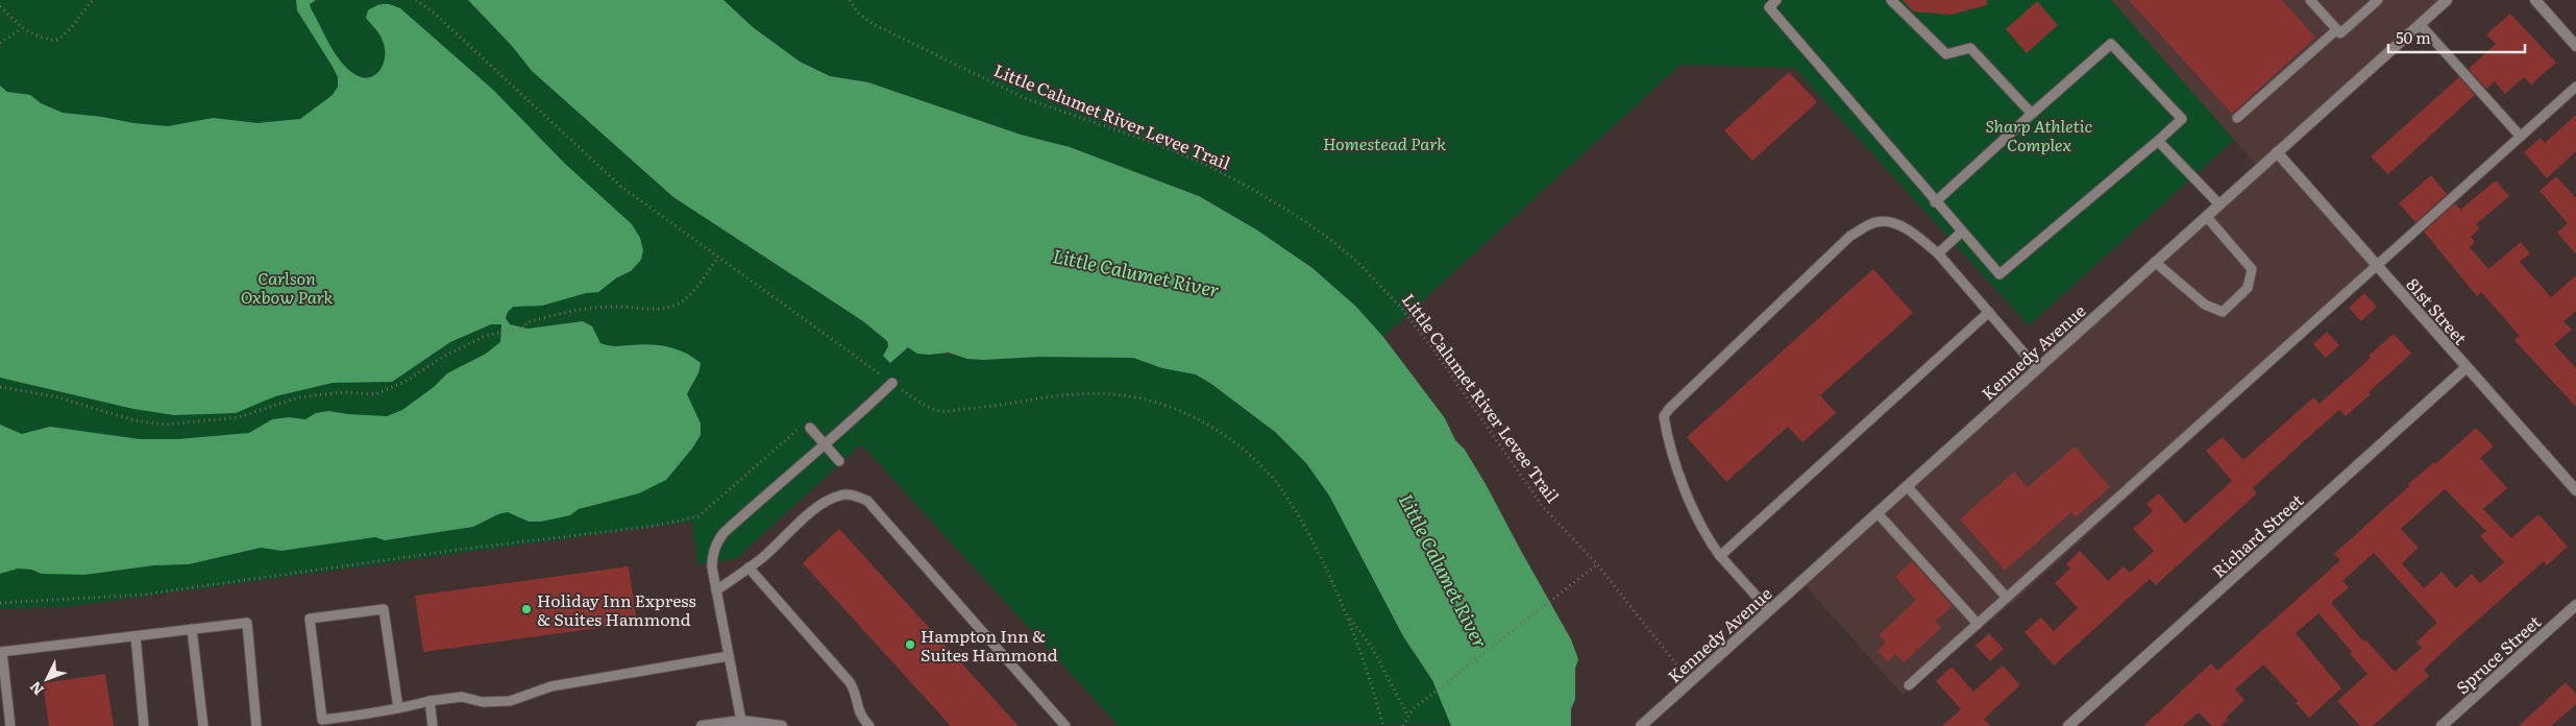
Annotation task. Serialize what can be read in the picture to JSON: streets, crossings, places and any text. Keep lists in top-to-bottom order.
{
  "streets": {
    "street": [
      "81st Street",
      "Kennedy Avenue",
      "Richard Street",
      "Spruce Street"
    ],
    "path": ["Little Calumet River Levee Trail"]
  },
  "crossings": [
    ["Little Calumet River Levee Trail", "Kennedy Avenue"],
    ["81st Street", "Kennedy Avenue"],
    ["81st Street", "Richard Street"]
  ],
  "water": ["Little Calumet River"],
  "parks": ["Sharp Athletic Complex", "Homestead Park", "Carlson Oxbow Park"],
  "places": ["Holiday Inn Express & Suites Hammond", "Hampton Inn & Suites Hammond"],
  "scale_bar": "50 m",
  "north": "bottom left"
}
